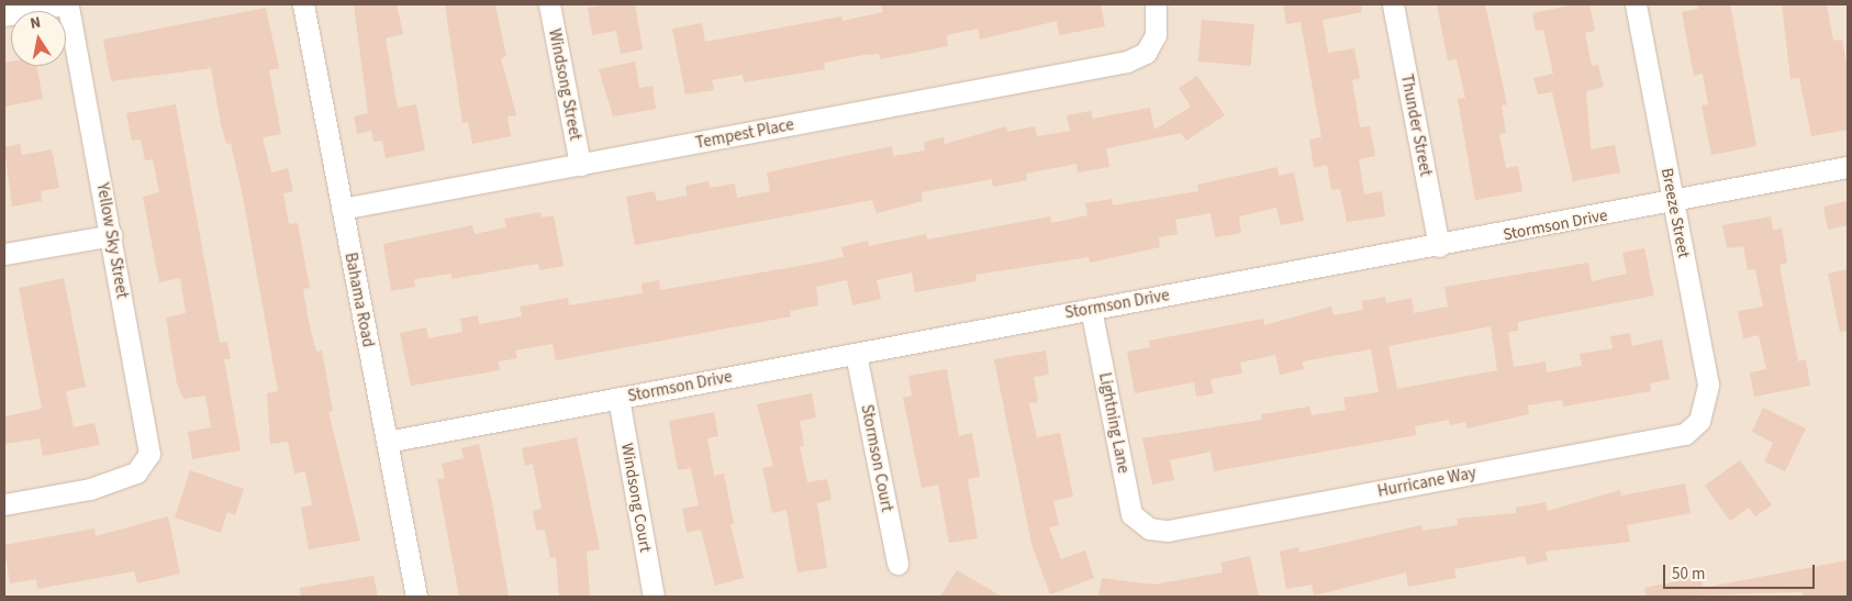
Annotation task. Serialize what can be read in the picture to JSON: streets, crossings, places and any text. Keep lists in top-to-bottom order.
{
  "streets": {
    "street": [
      "Windsong Street",
      "Thunder Street",
      "Tempest Place",
      "Breeze Street",
      "Stormson Drive",
      "Yellow Sky Street",
      "Bahama Road",
      "Lightning Lane",
      "Stormson Court",
      "Hurricane Way",
      "Windsong Court"
    ]
  },
  "crossings": [
    ["Windsong Street", "Tempest Place"],
    ["Thunder Street", "Stormson Drive"],
    ["Tempest Place", "Bahama Road"],
    ["Breeze Street", "Stormson Drive"],
    ["Breeze Street", "Hurricane Way"],
    ["Stormson Drive", "Bahama Road"],
    ["Stormson Drive", "Lightning Lane"],
    ["Stormson Drive", "Stormson Court"],
    ["Stormson Drive", "Windsong Court"],
    ["Lightning Lane", "Hurricane Way"]
  ],
  "scale_bar": "50 m",
  "north": "top"
}
